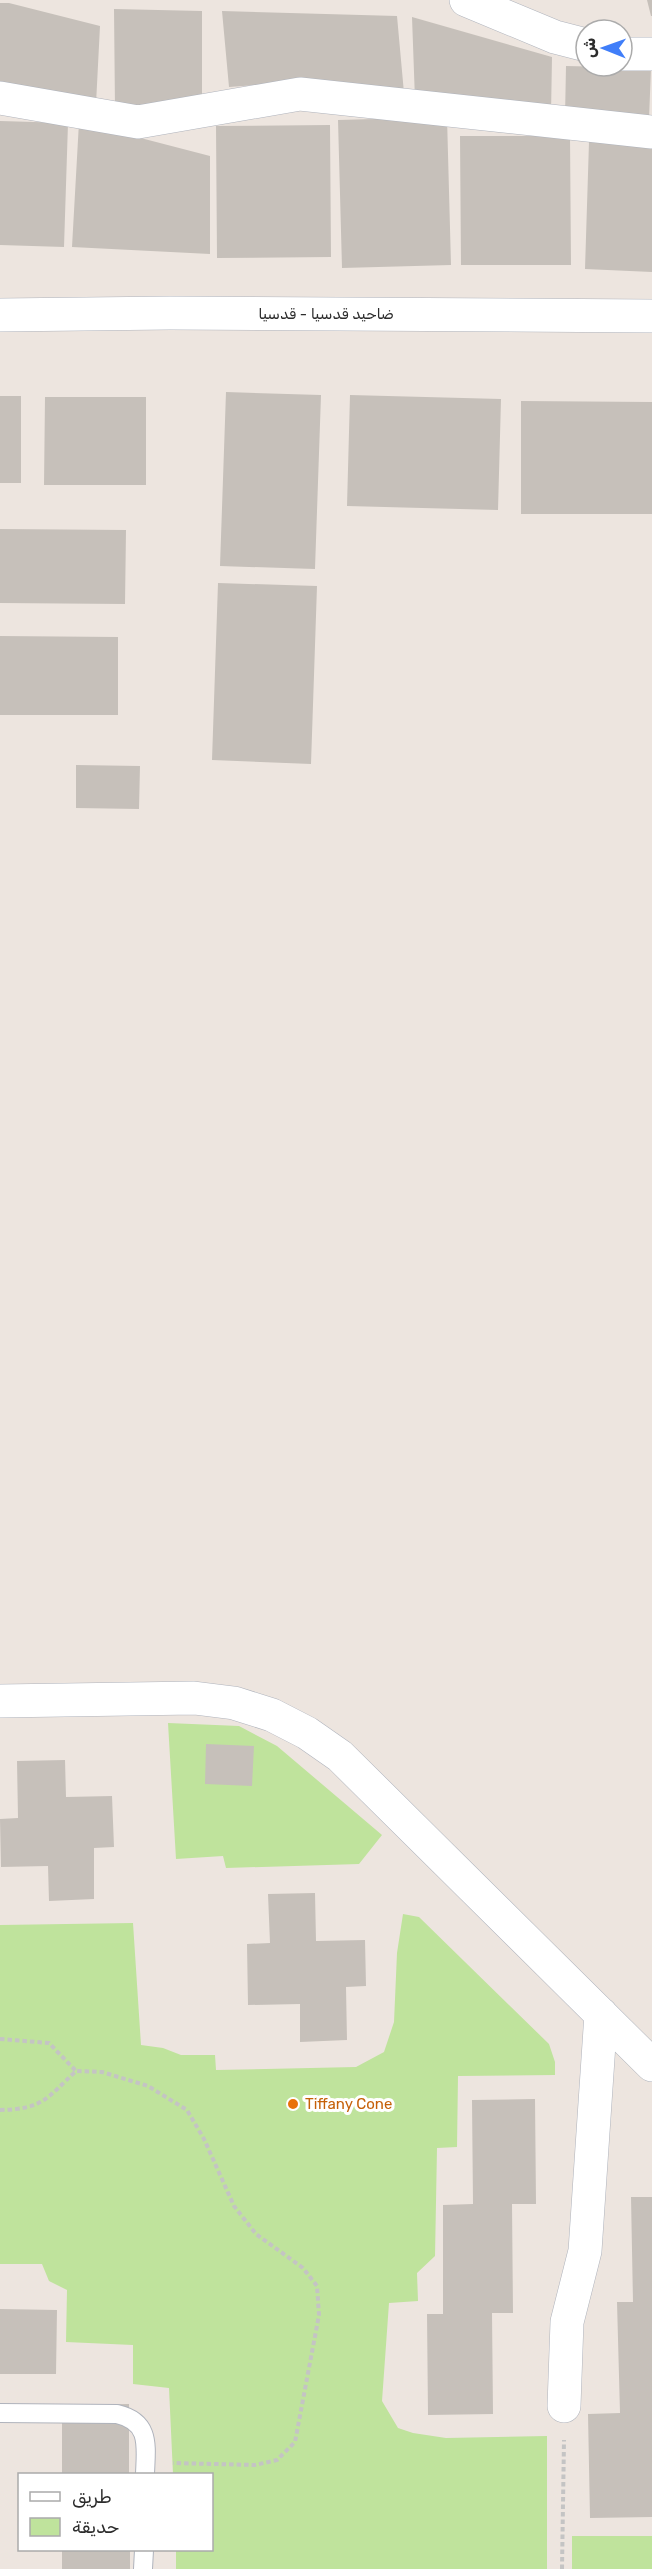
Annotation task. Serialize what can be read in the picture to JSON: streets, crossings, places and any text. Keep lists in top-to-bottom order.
{
  "streets": {
    "street": ["ضاحيد قدسيا - قدسيا"]
  },
  "places": ["Tiffany Cone"],
  "legend": ["طريق", "حديقة"],
  "north": "left"
}
